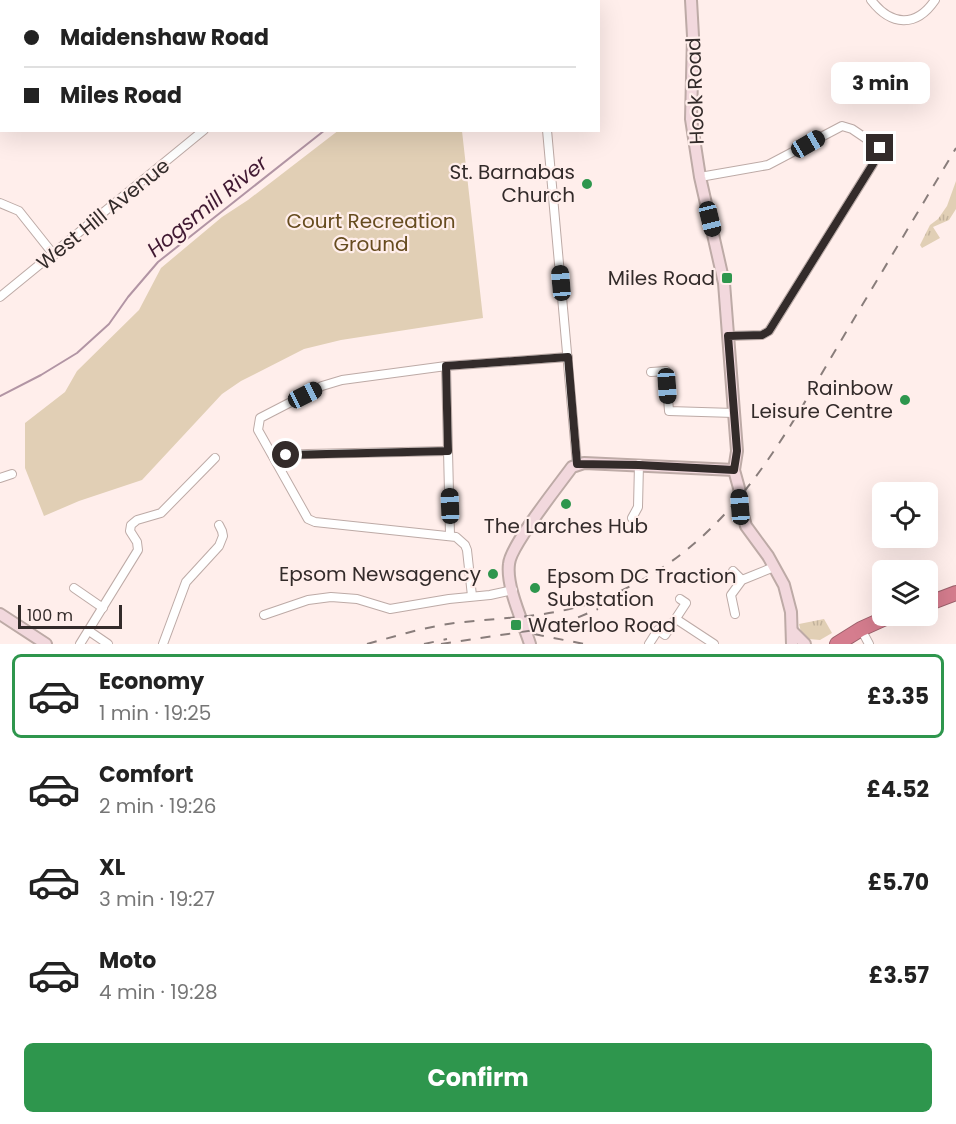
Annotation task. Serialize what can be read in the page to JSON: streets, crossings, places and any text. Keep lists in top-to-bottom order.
{
  "streets": {
    "main road": ["Hook Road"],
    "street": ["West Hill Avenue"]
  },
  "water": ["Hogsmill River"],
  "parks": ["Court Recreation Ground"],
  "places": {
    "other": [
      "St. Barnabas Church",
      "Rainbow Leisure Centre",
      "The Larches Hub",
      "Epsom Newsagency",
      "Epsom DC Traction Substation"
    ],
    "transit": ["Miles Road", "Waterloo Road"]
  },
  "scale_bar": "100 m",
  "page": {
    "banner": ["Maidenshaw Road", "Miles Road"],
    "bubble": "3 min",
    "scale": "100 m",
    "list": [
      {
        "name": "Economy",
        "note": "1 min · 19:25",
        "value": "£3.35"
      },
      {
        "name": "Comfort",
        "note": "2 min · 19:26",
        "value": "£4.52"
      },
      {
        "name": "XL",
        "note": "3 min · 19:27",
        "value": "£5.70"
      },
      {
        "name": "Moto",
        "note": "4 min · 19:28",
        "value": "£3.57"
      }
    ],
    "buttons": "Confirm"
  }
}
